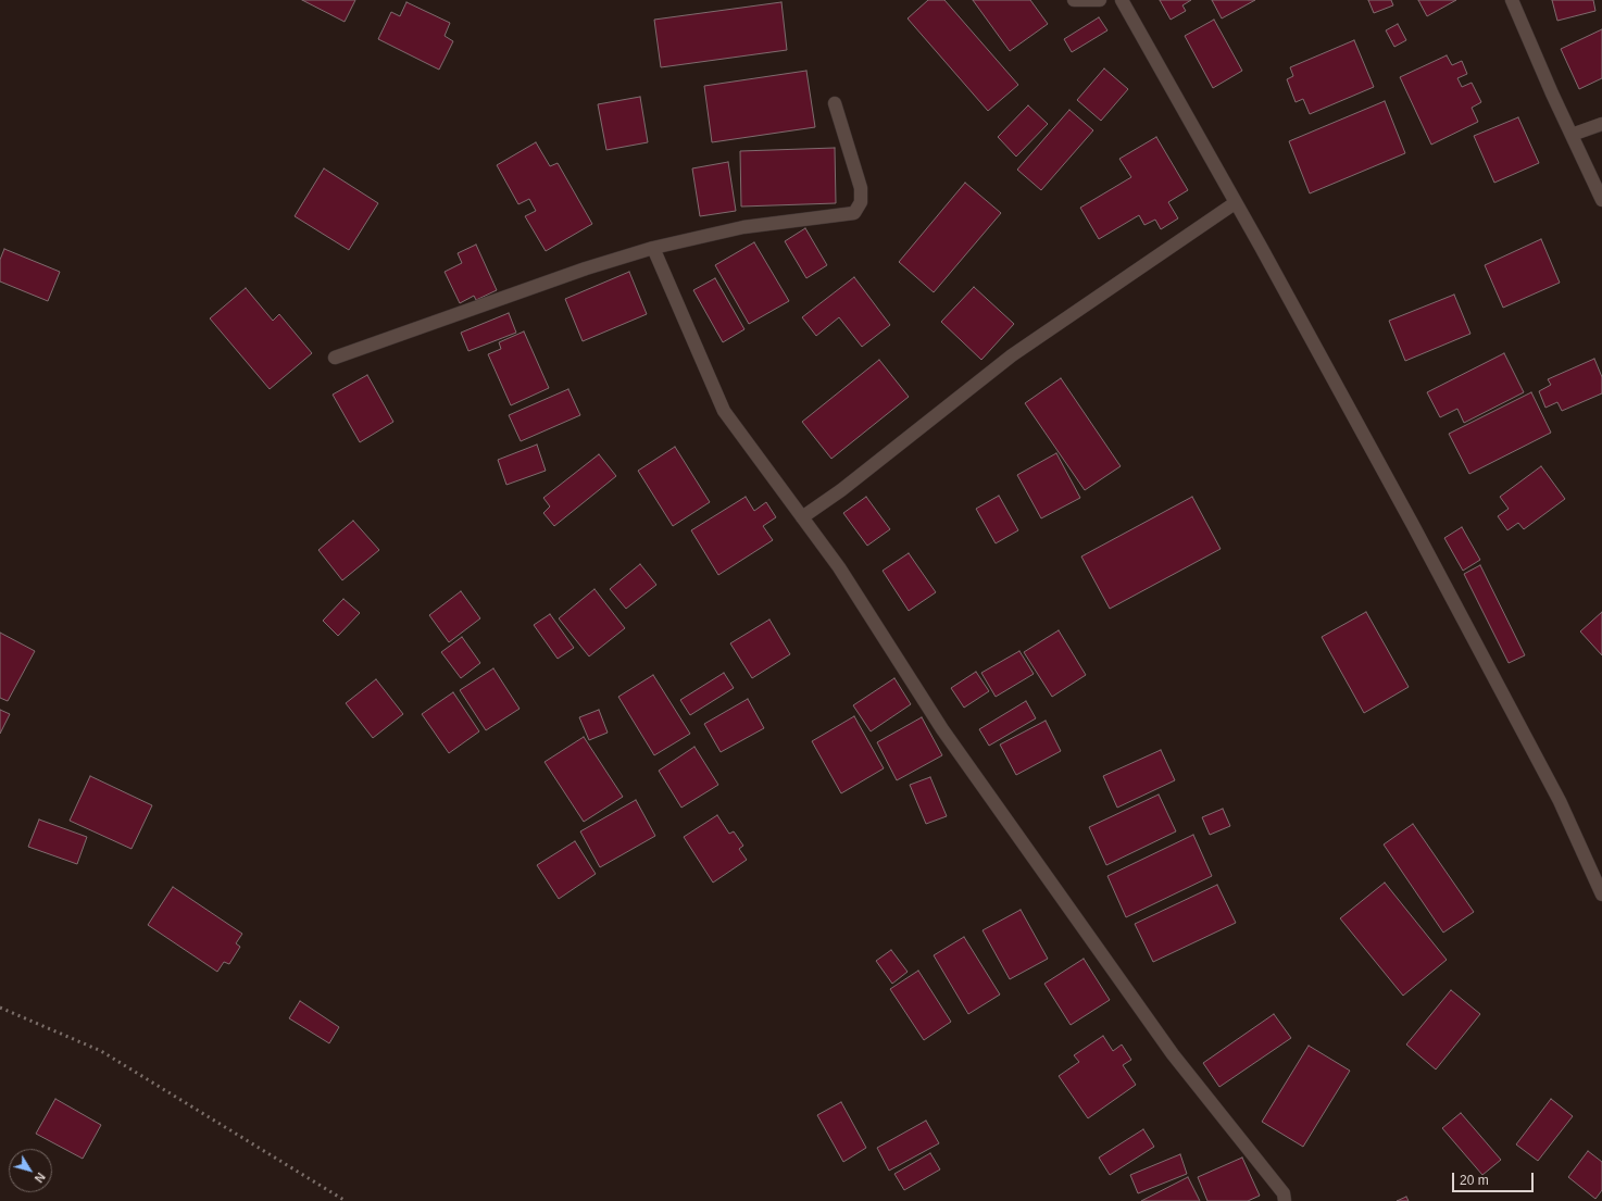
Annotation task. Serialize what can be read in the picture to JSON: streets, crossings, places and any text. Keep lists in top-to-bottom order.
{
  "scale_bar": "20 m",
  "north": "bottom right"
}
